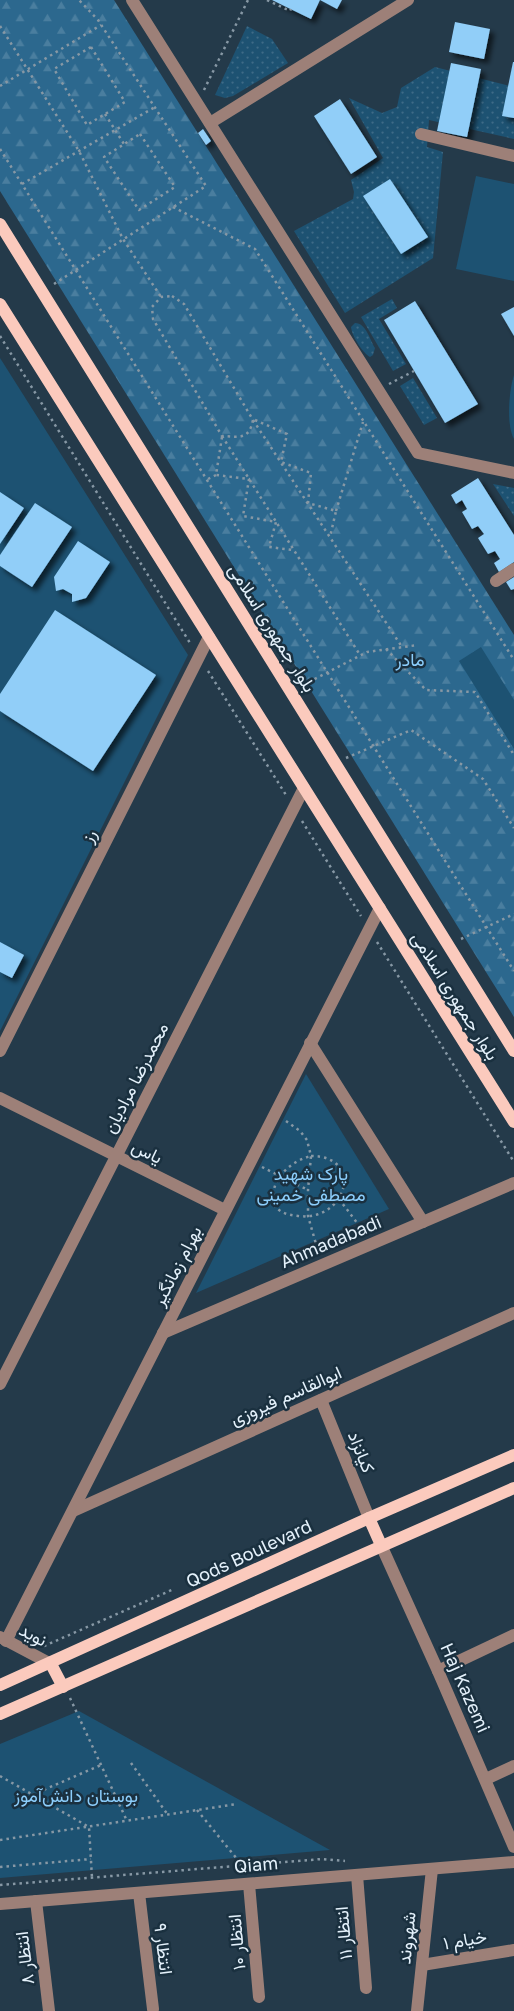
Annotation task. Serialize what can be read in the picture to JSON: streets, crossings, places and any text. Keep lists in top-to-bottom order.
{
  "streets": {
    "main road": ["بلوار جمهوری اسلامی", "Qods Boulevard"],
    "street": [
      "رز",
      "محمدرضا مرادیان",
      "یاس",
      "Ahmadabadi",
      "بهرام زمانگیر",
      "ابوالقاسم فیروزی",
      "کیانزاد",
      "نوید",
      "Haj Kazemi",
      "Qiam",
      "انتظار ۱۱",
      "شهروند",
      "خیام ۱",
      "انتظار ۱۰",
      "انتظار ۹",
      "انتظار ۸"
    ]
  },
  "crossings": [
    ["بلوار جمهوری اسلامی", "رز"],
    ["بلوار جمهوری اسلامی", "محمدرضا مرادیان"],
    ["بلوار جمهوری اسلامی", "بهرام زمانگیر"],
    ["محمدرضا مرادیان", "یاس"],
    ["یاس", "بهرام زمانگیر"],
    ["Ahmadabadi", "بهرام زمانگیر"],
    ["بهرام زمانگیر", "ابوالقاسم فیروزی"],
    ["بهرام زمانگیر", "نوید"],
    ["ابوالقاسم فیروزی", "کیانزاد"],
    ["کیانزاد", "Qods Boulevard"],
    ["Qods Boulevard", "نوید"],
    ["Qiam", "انتظار ۱۱"],
    ["Qiam", "شهروند"],
    ["Qiam", "انتظار ۱۰"],
    ["Qiam", "انتظار ۹"],
    ["Qiam", "انتظار ۸"],
    ["شهروند", "خیام ۱"]
  ],
  "parks": ["مادر", "پارک شهید مصطفی خمینی", "بوستان دانش‌آموز"]
}
